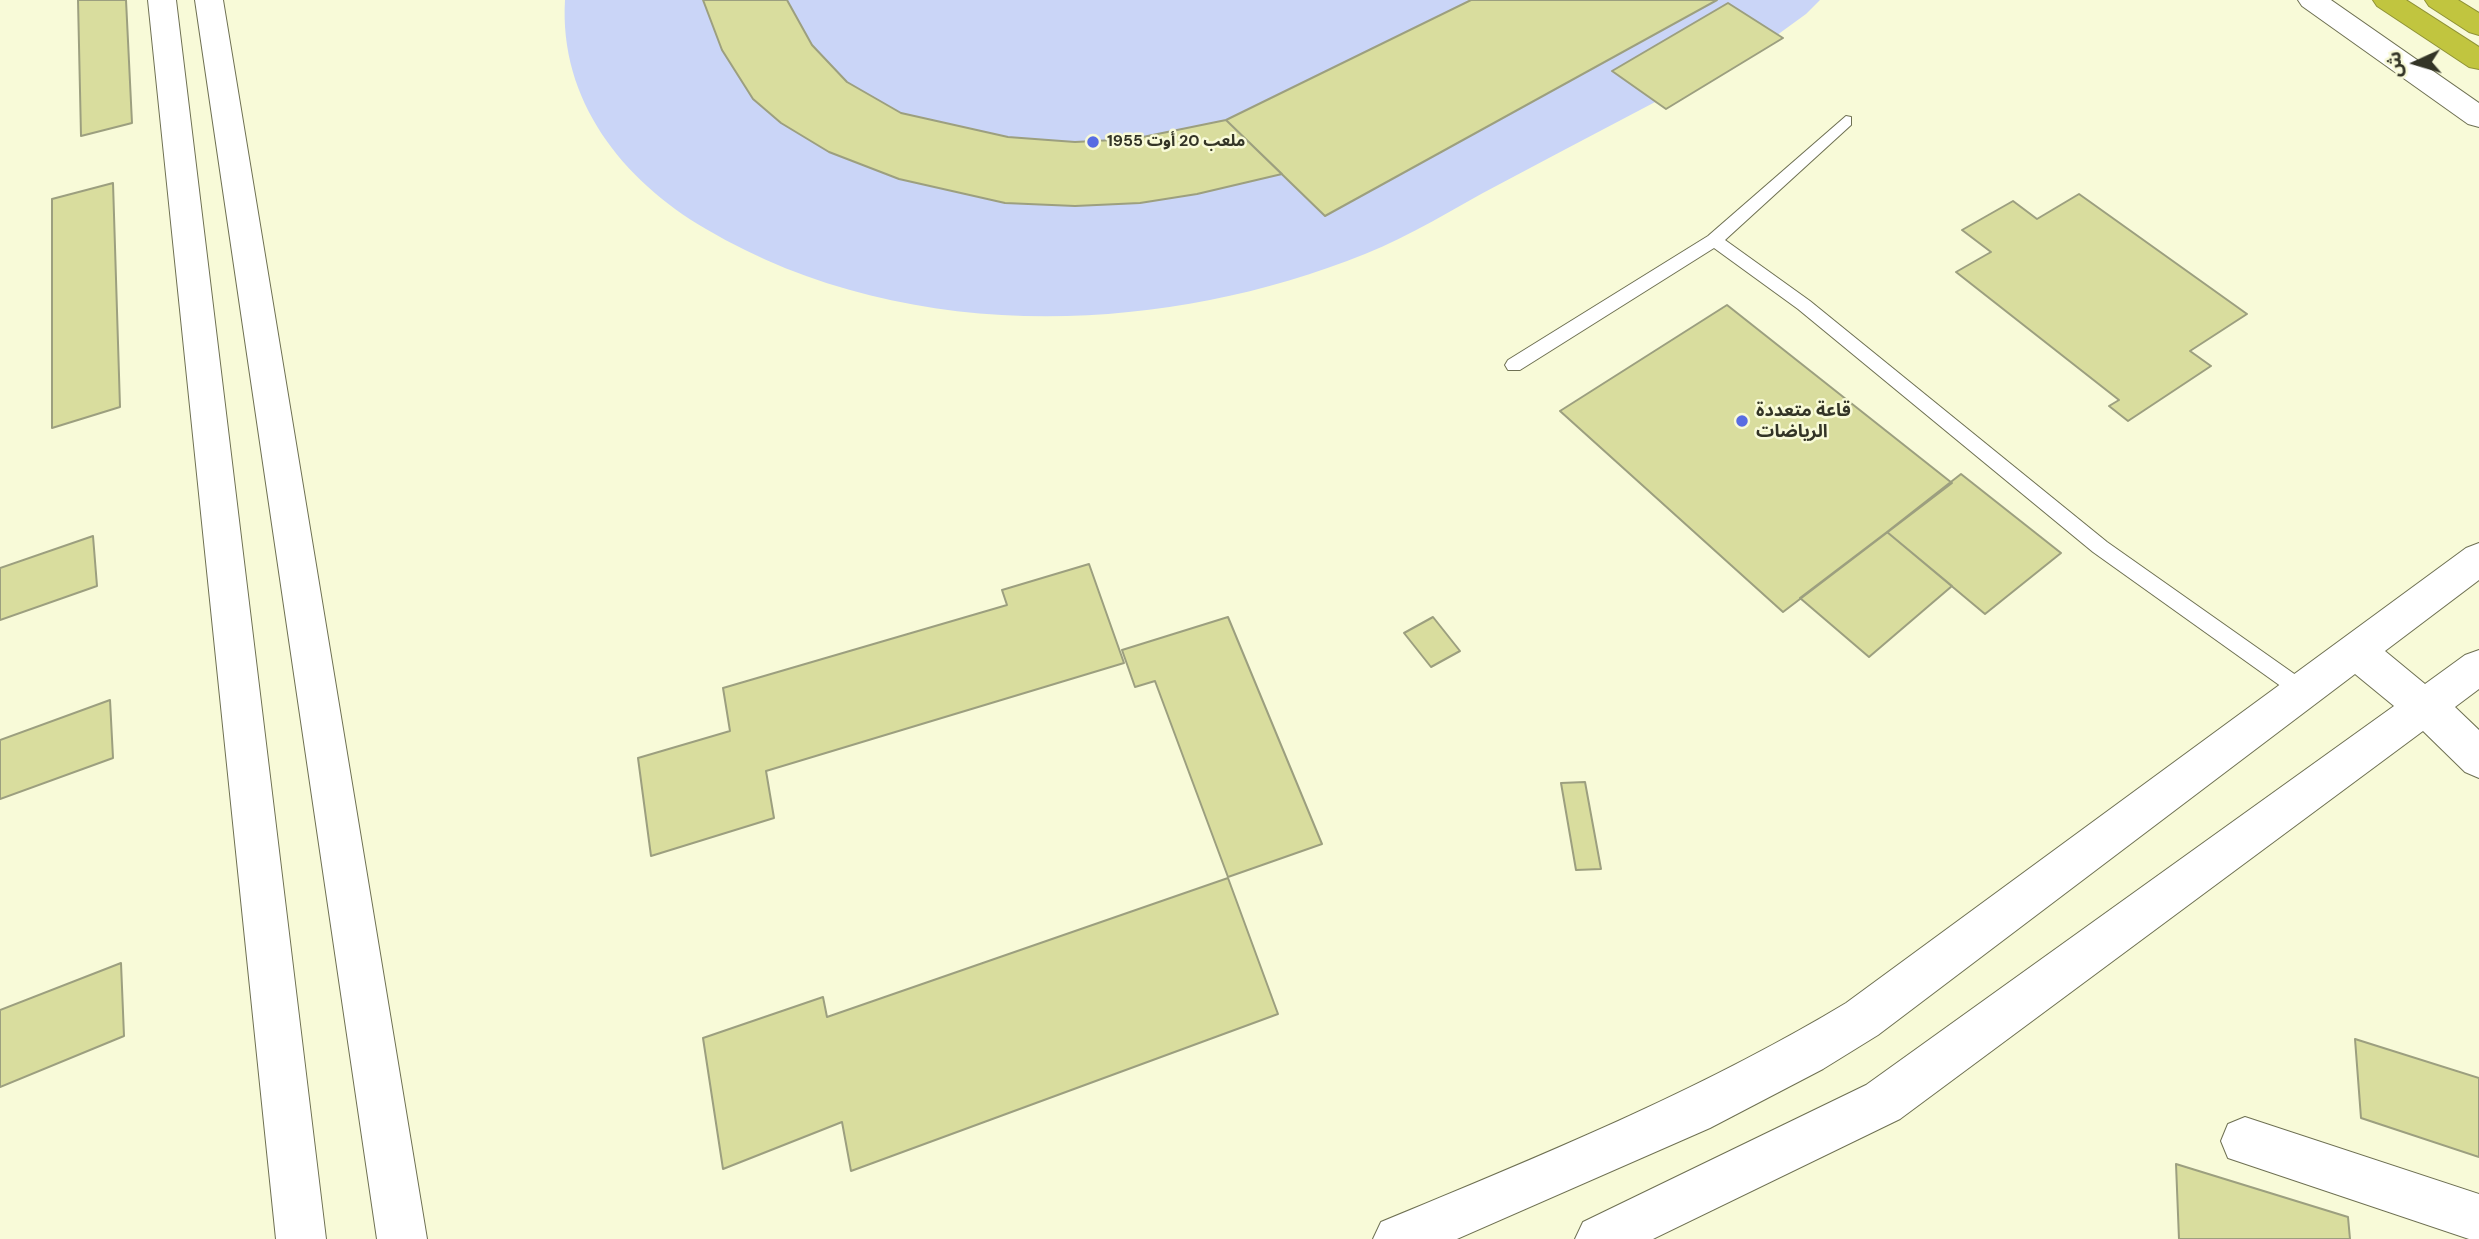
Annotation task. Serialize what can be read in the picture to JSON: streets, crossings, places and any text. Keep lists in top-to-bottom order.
{
  "places": ["ملعب 20 أوت 1955", "قاعة متعددة الرياضات"],
  "north": "left"
}
